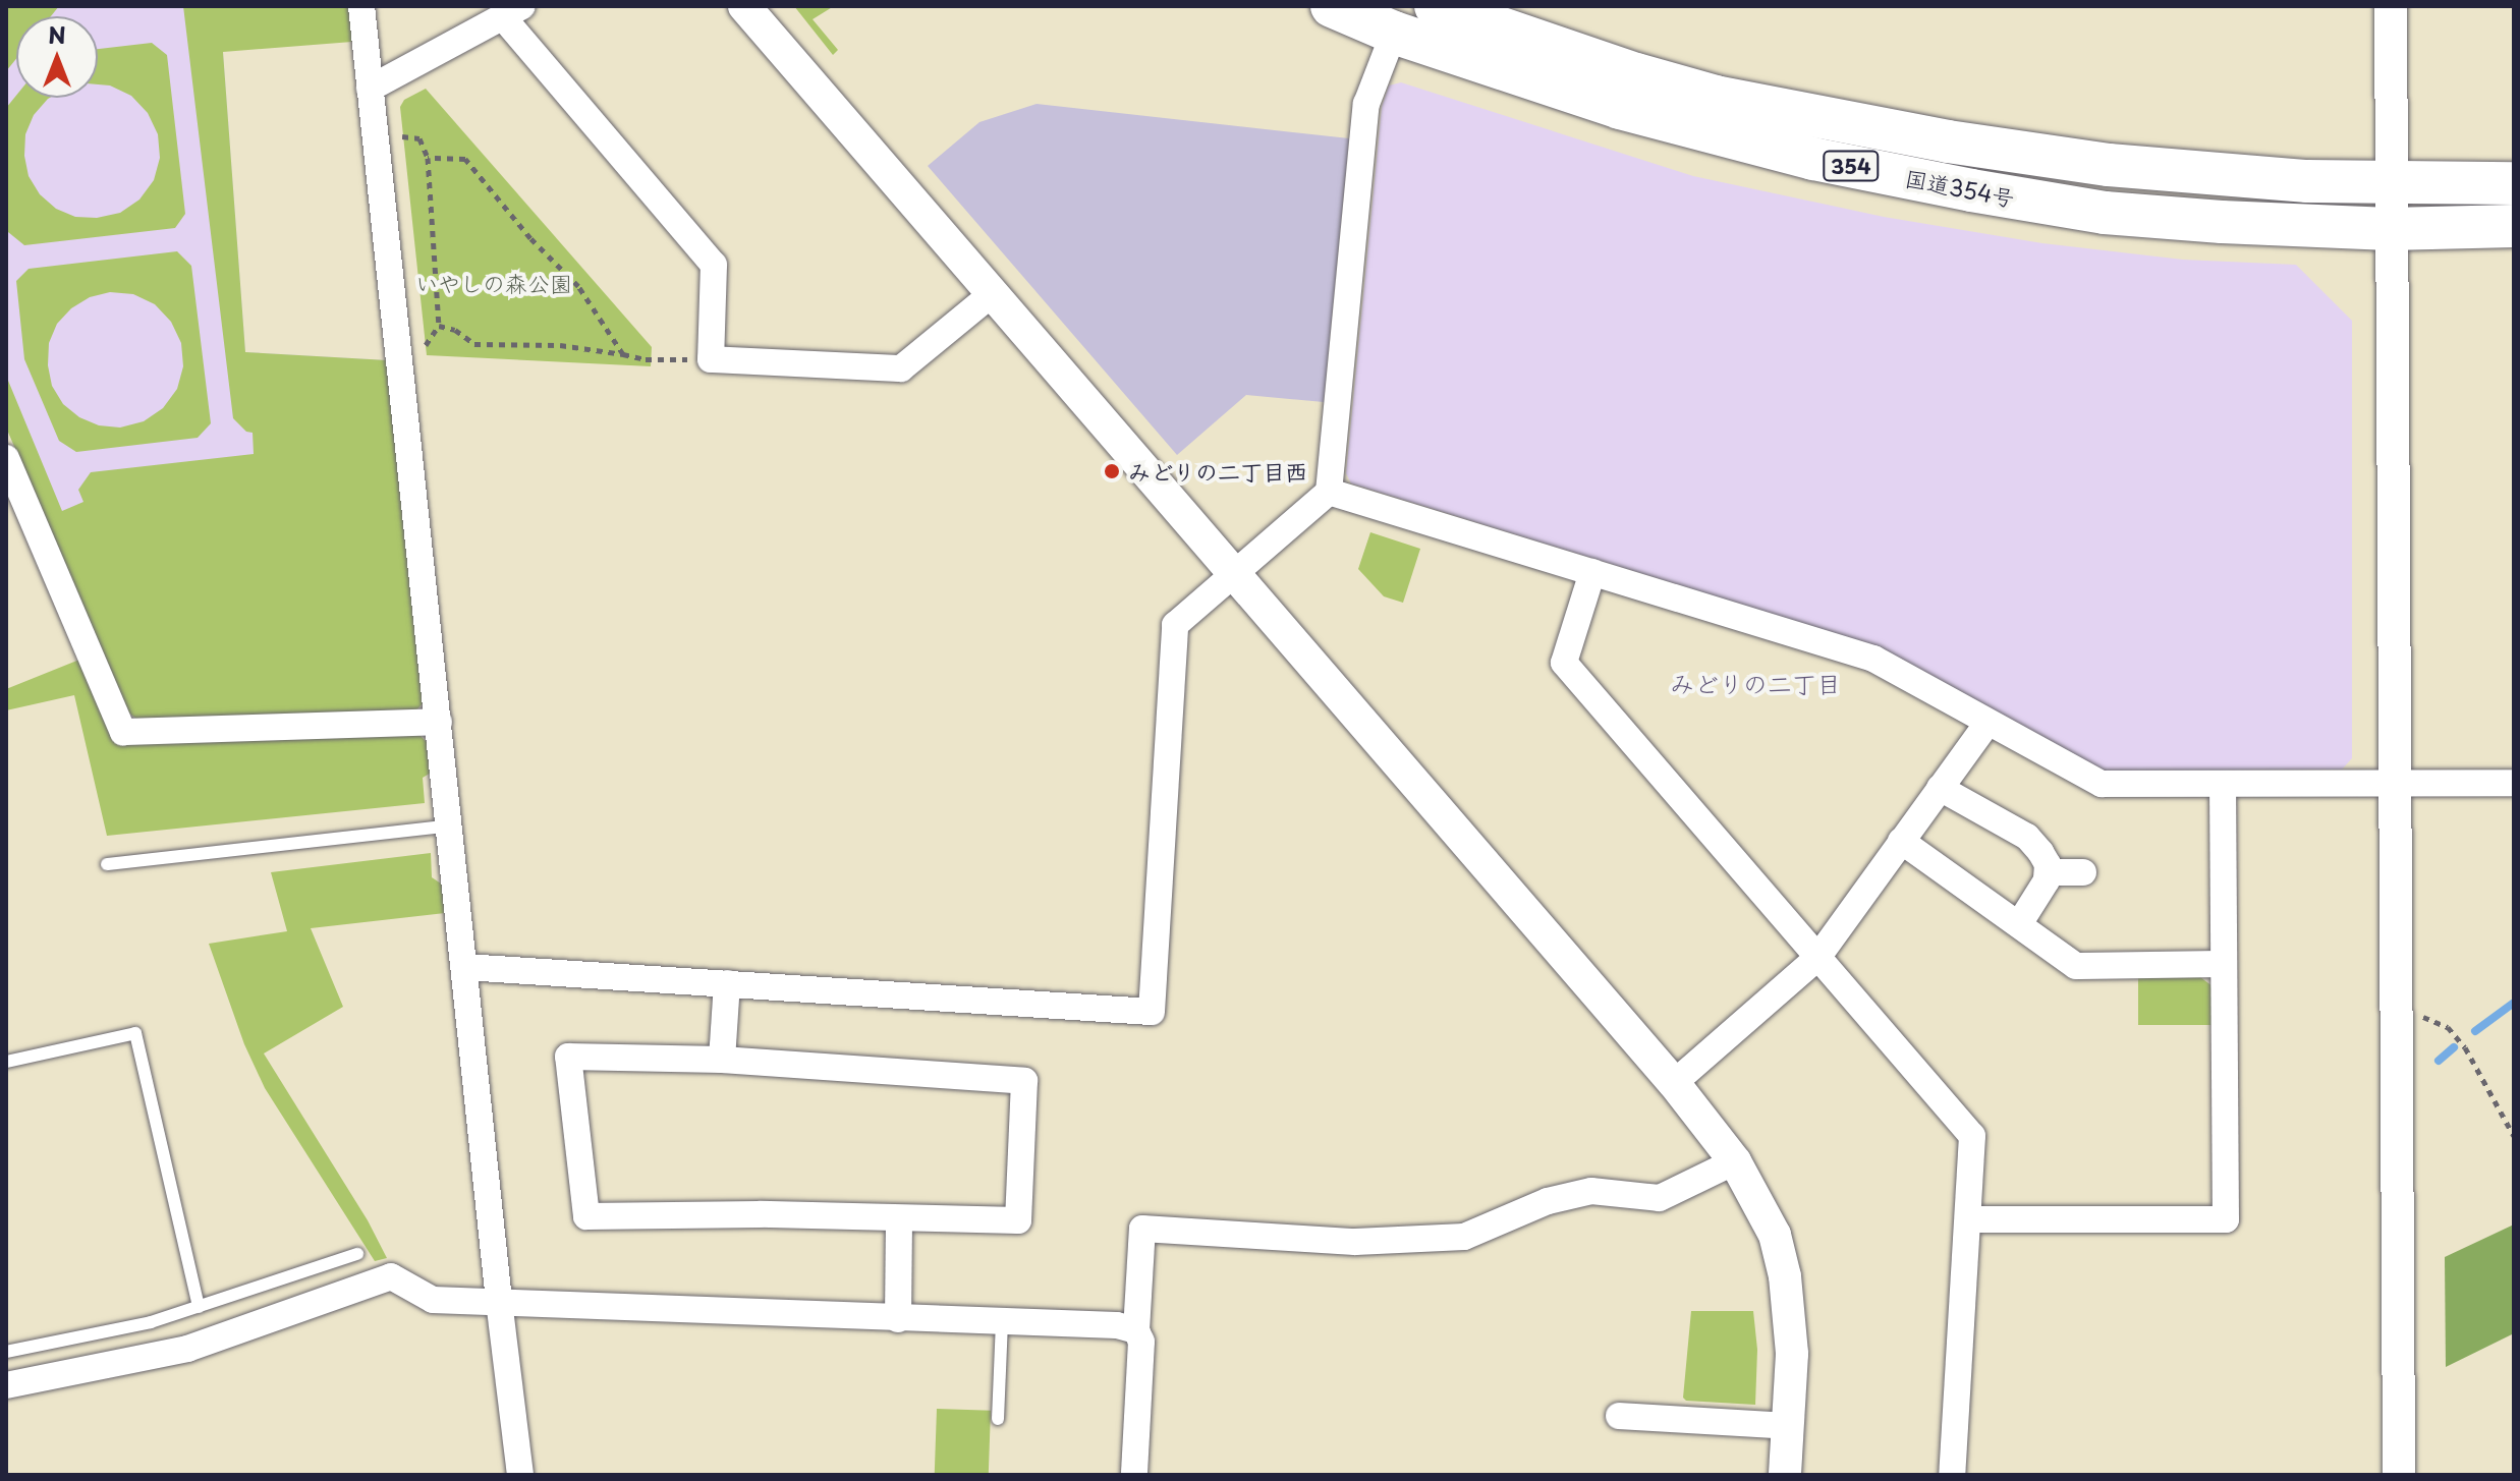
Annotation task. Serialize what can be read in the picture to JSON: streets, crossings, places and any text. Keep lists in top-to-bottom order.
{
  "streets": {
    "highway": ["354", "国道354号"]
  },
  "districts": ["みどりの二丁目"],
  "parks": ["いやしの森公園"],
  "places": ["みどりの二丁目西"],
  "north": "top"
}
